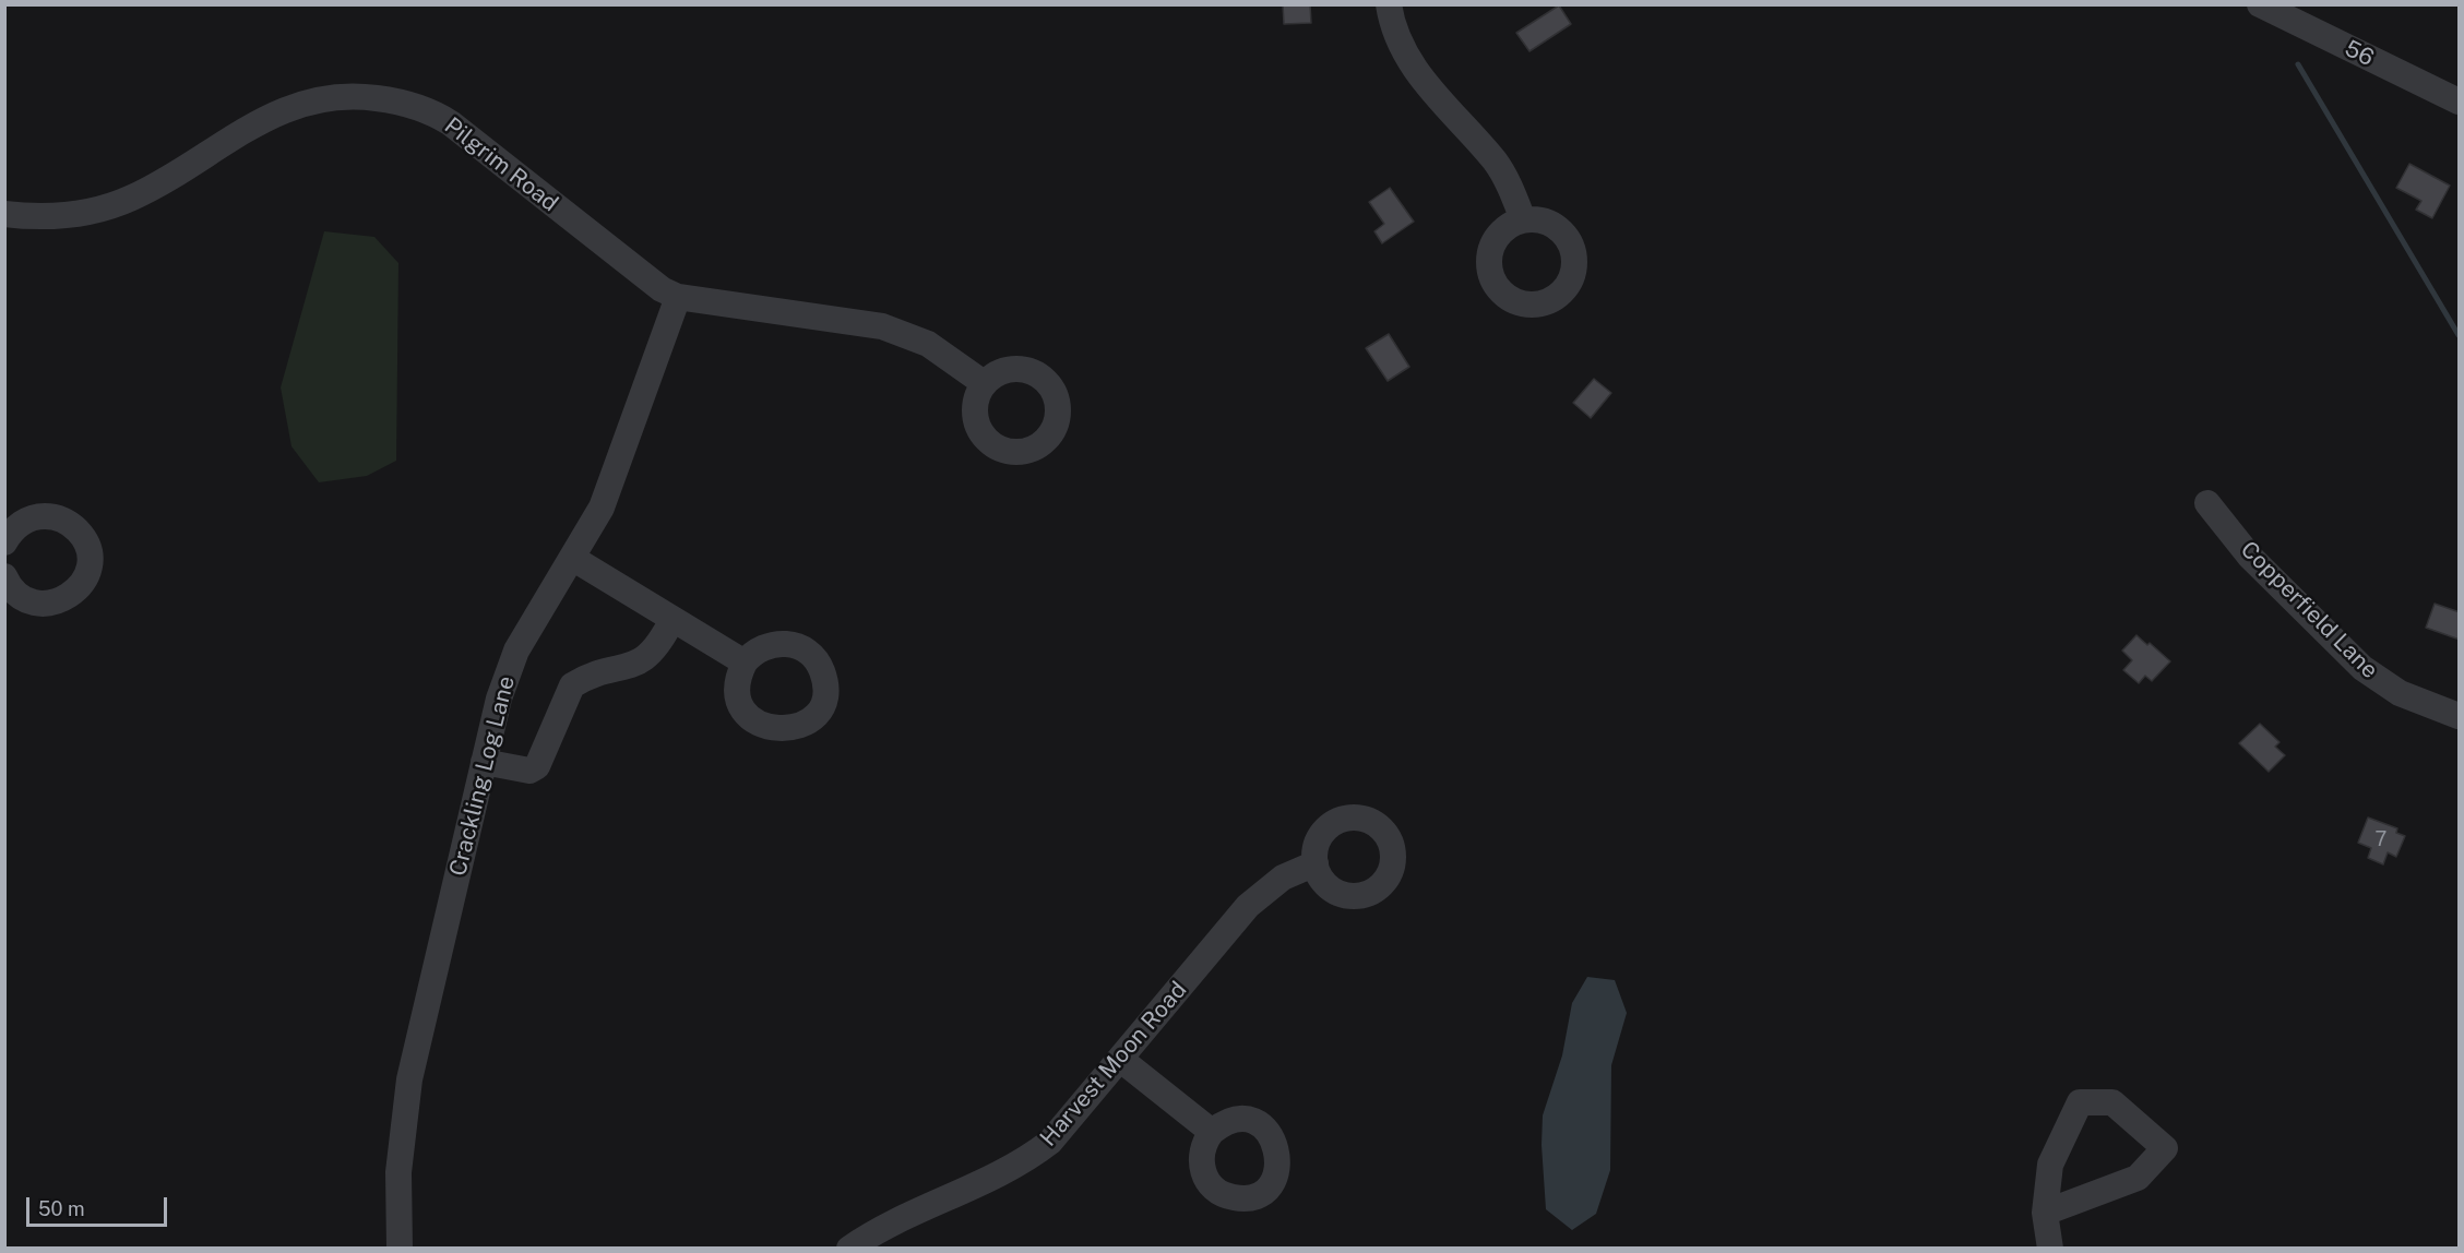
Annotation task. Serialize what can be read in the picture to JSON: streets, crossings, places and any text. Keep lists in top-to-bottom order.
{
  "streets": {
    "street": [
      "56",
      "Pilgrim Road",
      "Copperfield Lane",
      "Crackling Log Lane",
      "Harvest Moon Road"
    ]
  },
  "crossings": [
    ["Pilgrim Road", "Crackling Log Lane"]
  ],
  "house_numbers": ["7"],
  "scale_bar": "50 m"
}
